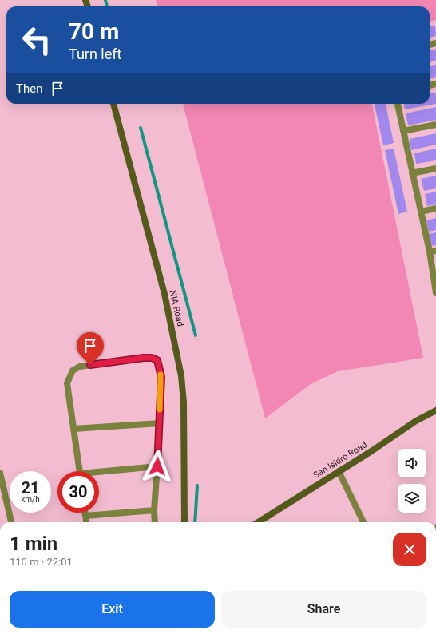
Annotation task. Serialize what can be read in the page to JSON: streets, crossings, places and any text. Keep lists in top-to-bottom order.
{
  "streets": {
    "street": ["NIA Road", "San Isidro Road"]
  },
  "page": {
    "turn": ["70 m", "Turn left"],
    "then": "Then",
    "speed": "21 km/h",
    "limit": "30",
    "heading": ["1 min", "110 m · 22:01"],
    "buttons": ["Exit", "Share"]
  }
}
